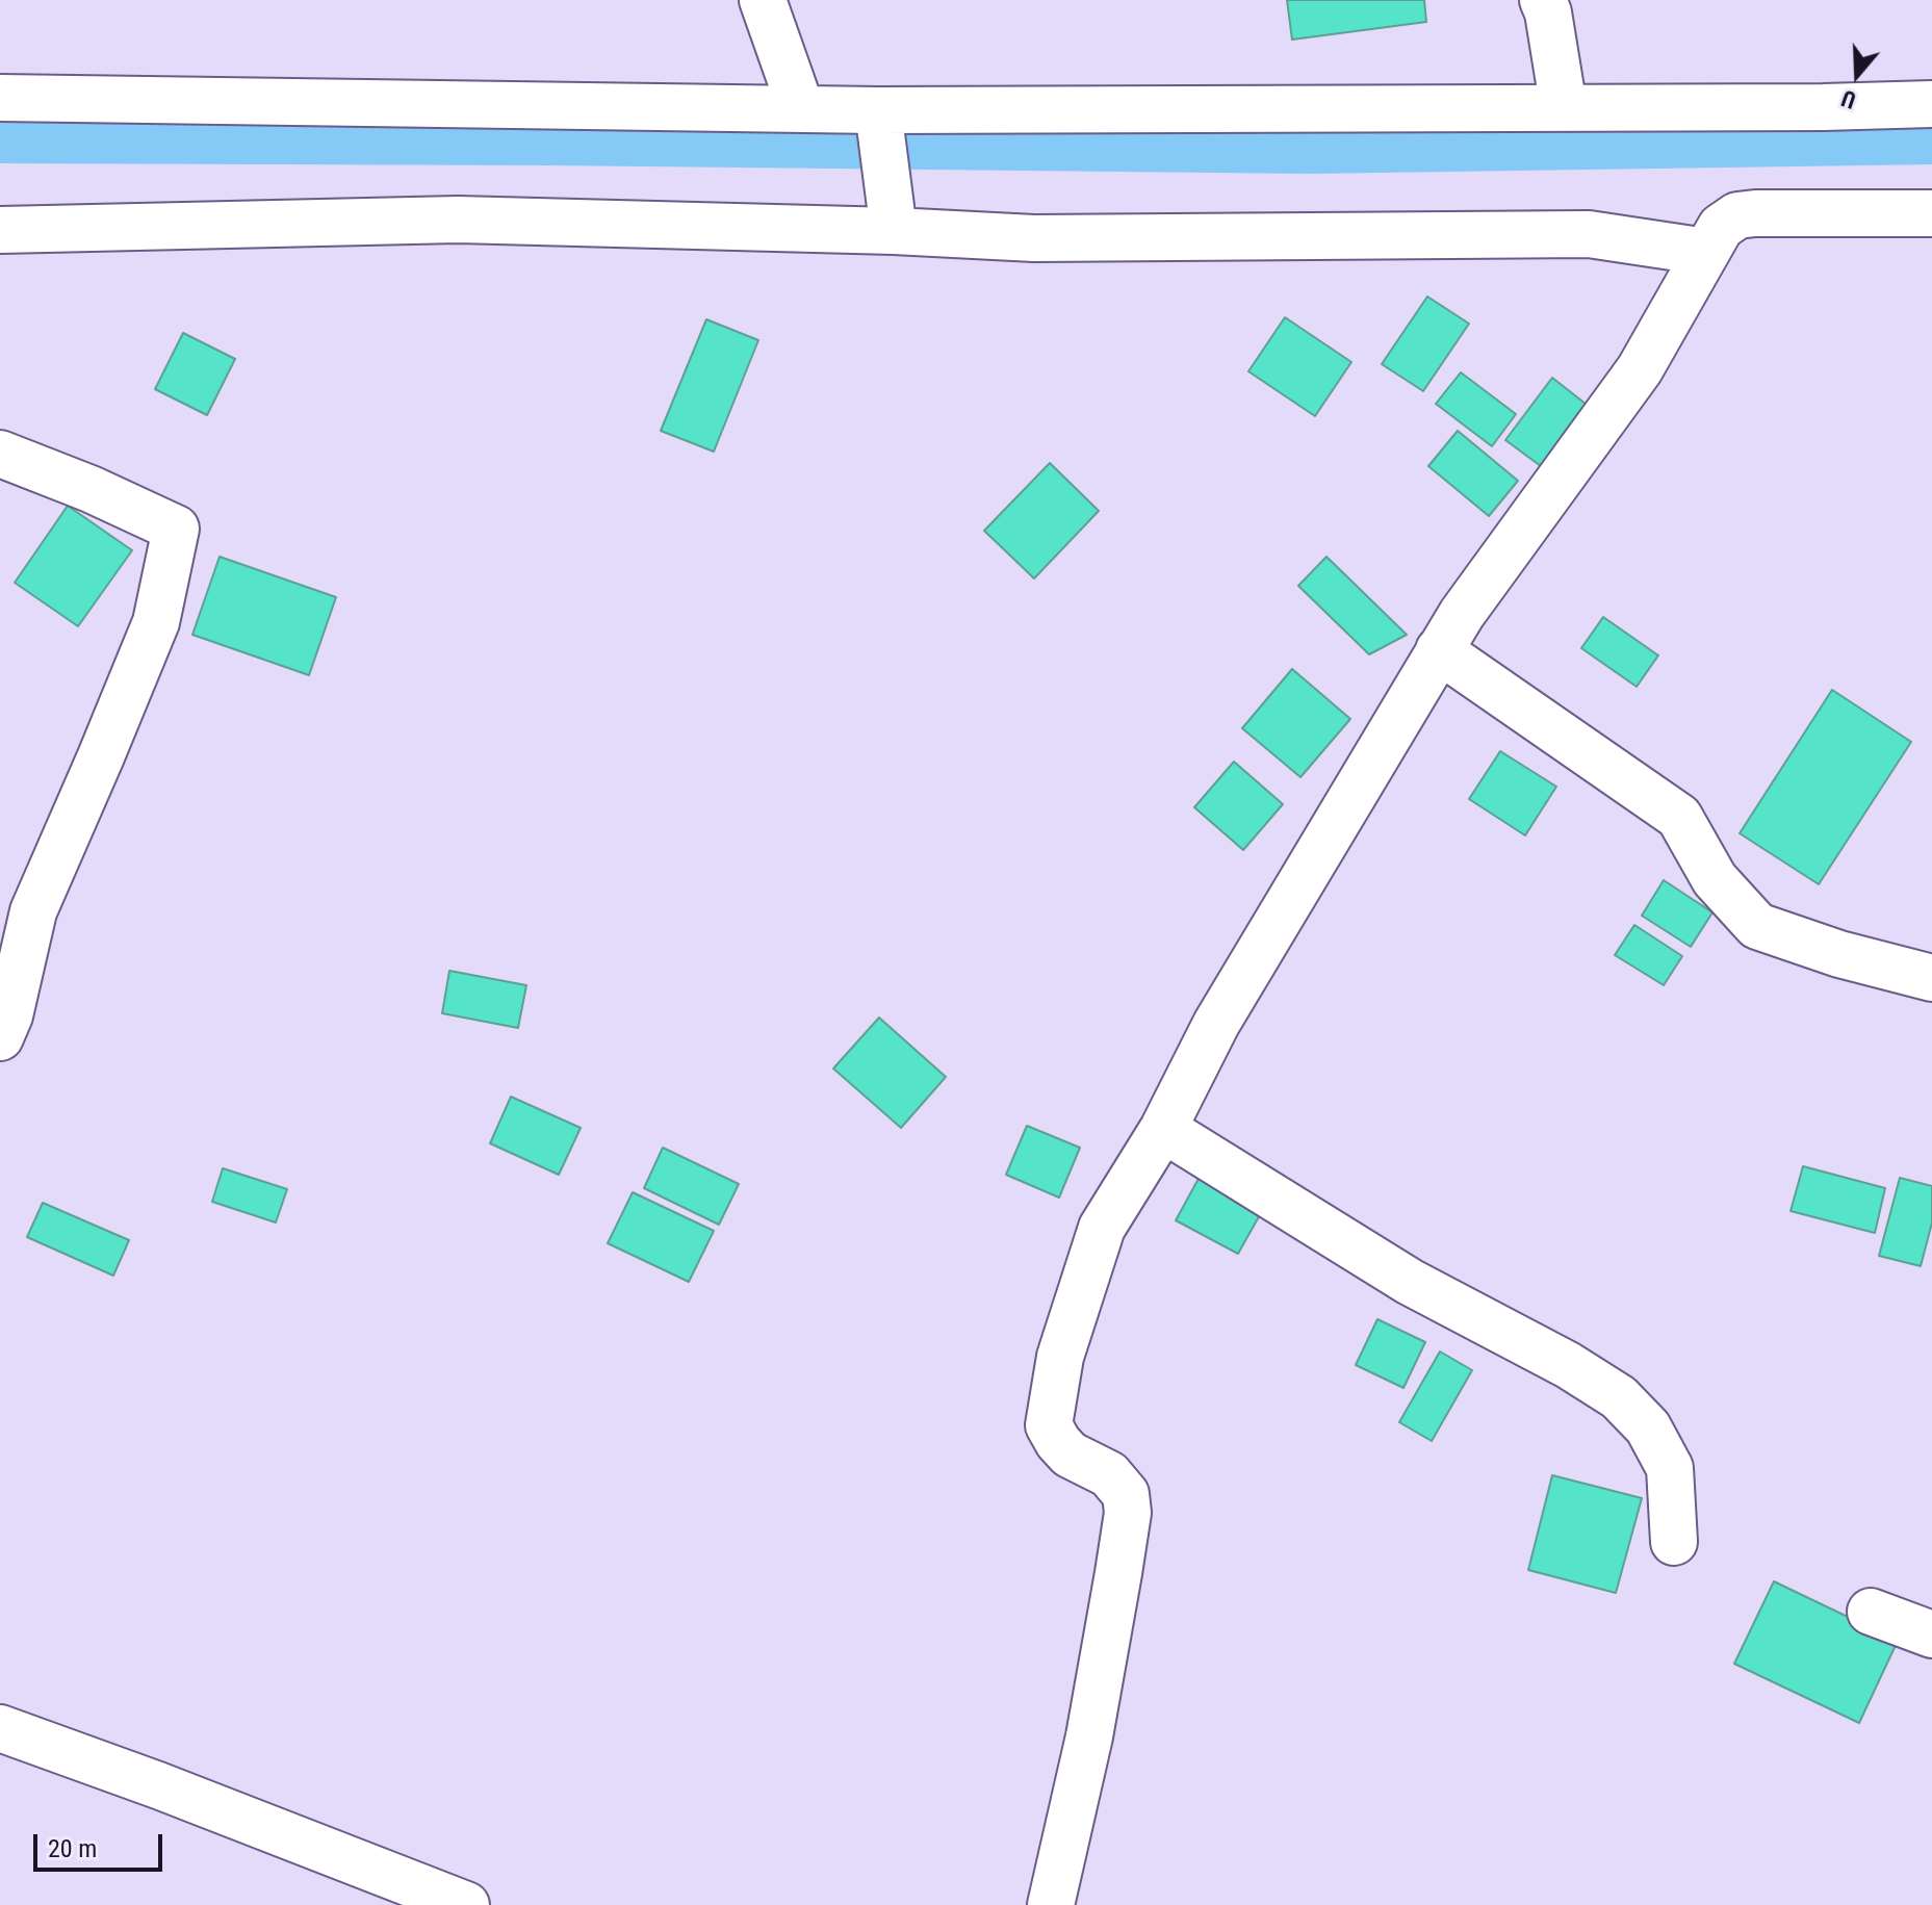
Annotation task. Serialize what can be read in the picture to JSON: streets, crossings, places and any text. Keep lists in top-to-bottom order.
{
  "scale_bar": "20 m",
  "north": "bottom"
}
